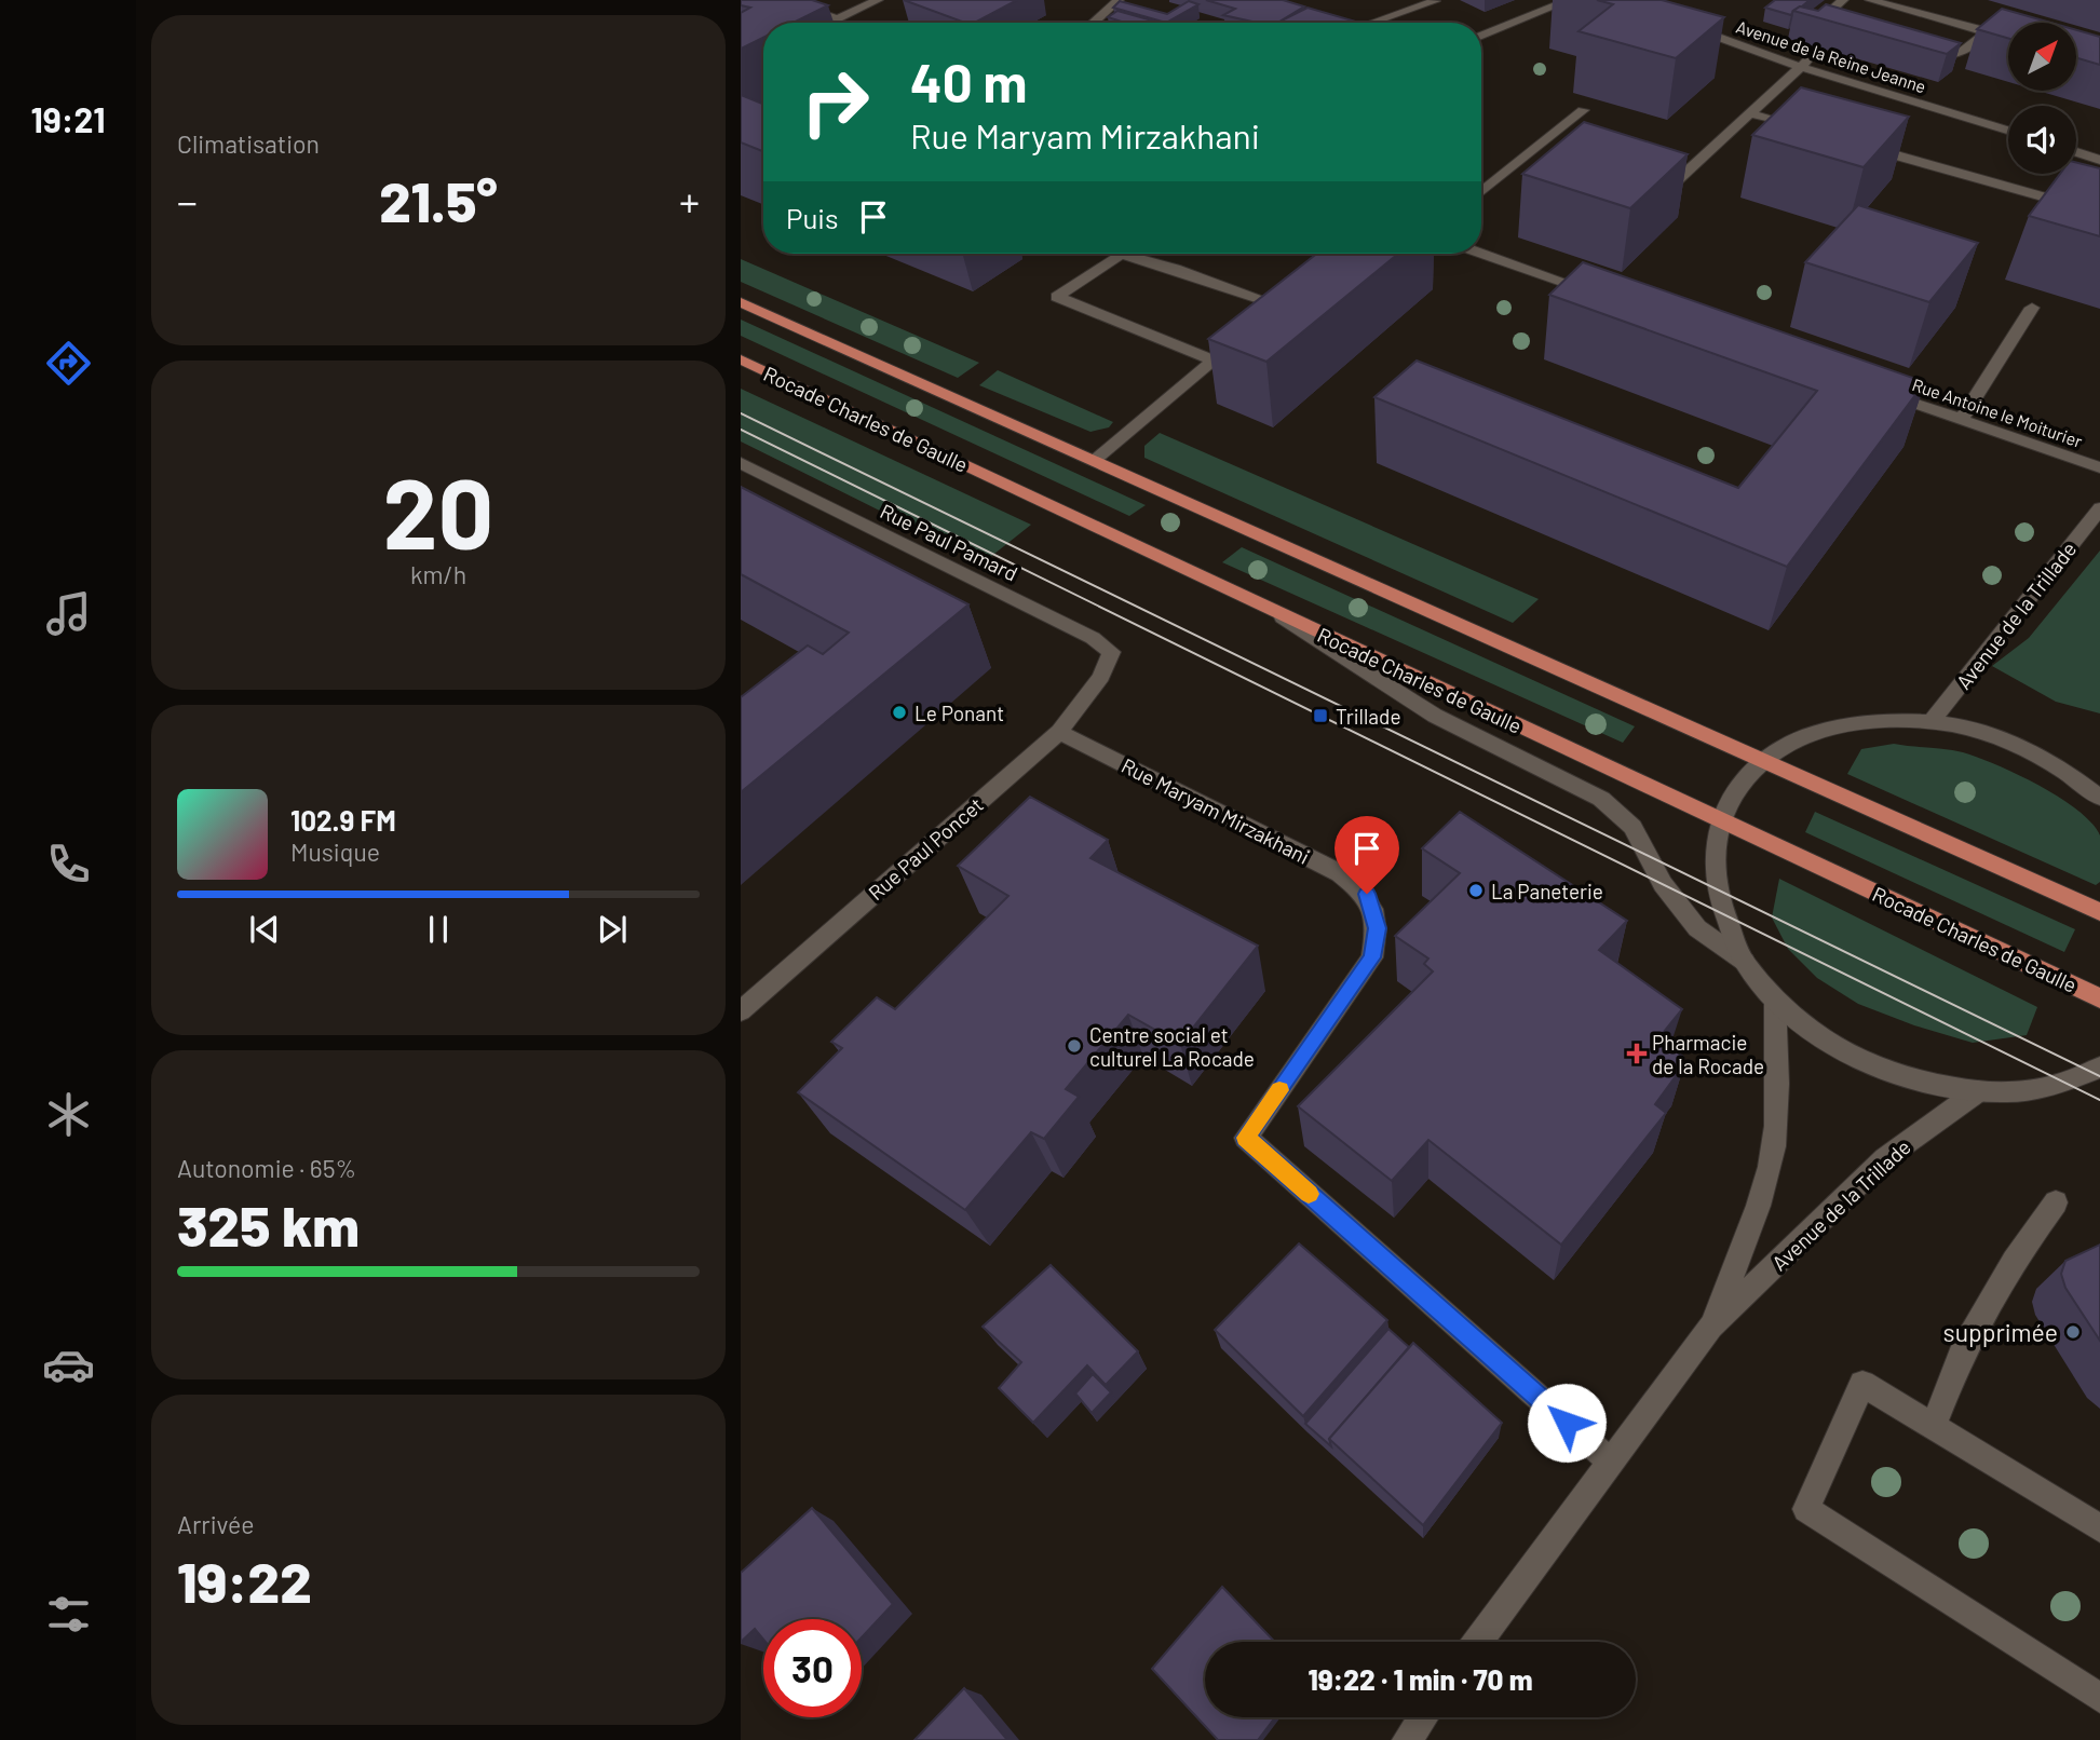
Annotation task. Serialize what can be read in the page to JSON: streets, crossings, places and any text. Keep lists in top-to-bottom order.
{
  "streets": {
    "main road": ["Rocade Charles de Gaulle"],
    "street": [
      "Avenue de la Reine Jeanne",
      "Rue Antoine le Moiturier",
      "Rue Paul Pamard",
      "Avenue de la Trillade",
      "Rue Maryam Mirzakhani",
      "Rue Paul Poncet"
    ]
  },
  "crossings": [
    ["Rue Paul Pamard", "Rue Paul Poncet"],
    ["Avenue de la Trillade", "Rue Maryam Mirzakhani"],
    ["Rue Maryam Mirzakhani", "Rue Paul Poncet"]
  ],
  "places": {
    "other": [
      "Le Ponant",
      "La Paneterie",
      "Centre social et culturel La Rocade",
      "supprimée"
    ],
    "transit": ["Trillade"],
    "health": ["Pharmacie de la Rocade"]
  },
  "north": "top right",
  "page": {
    "tabs": "19:21",
    "tile": [
      "Climatisation",
      ["20", "km/h"],
      ["Autonomie · 65%", "325 km"],
      ["Arrivée", "19:22"]
    ],
    "turn": ["40 m", "Rue Maryam Mirzakhani"],
    "heat": ["−", "21.5°", "+"],
    "then": "Puis",
    "song": ["102.9 FM", "Musique"],
    "limit": "30",
    "trip": "19:22 · 1 min · 70 m"
  }
}
